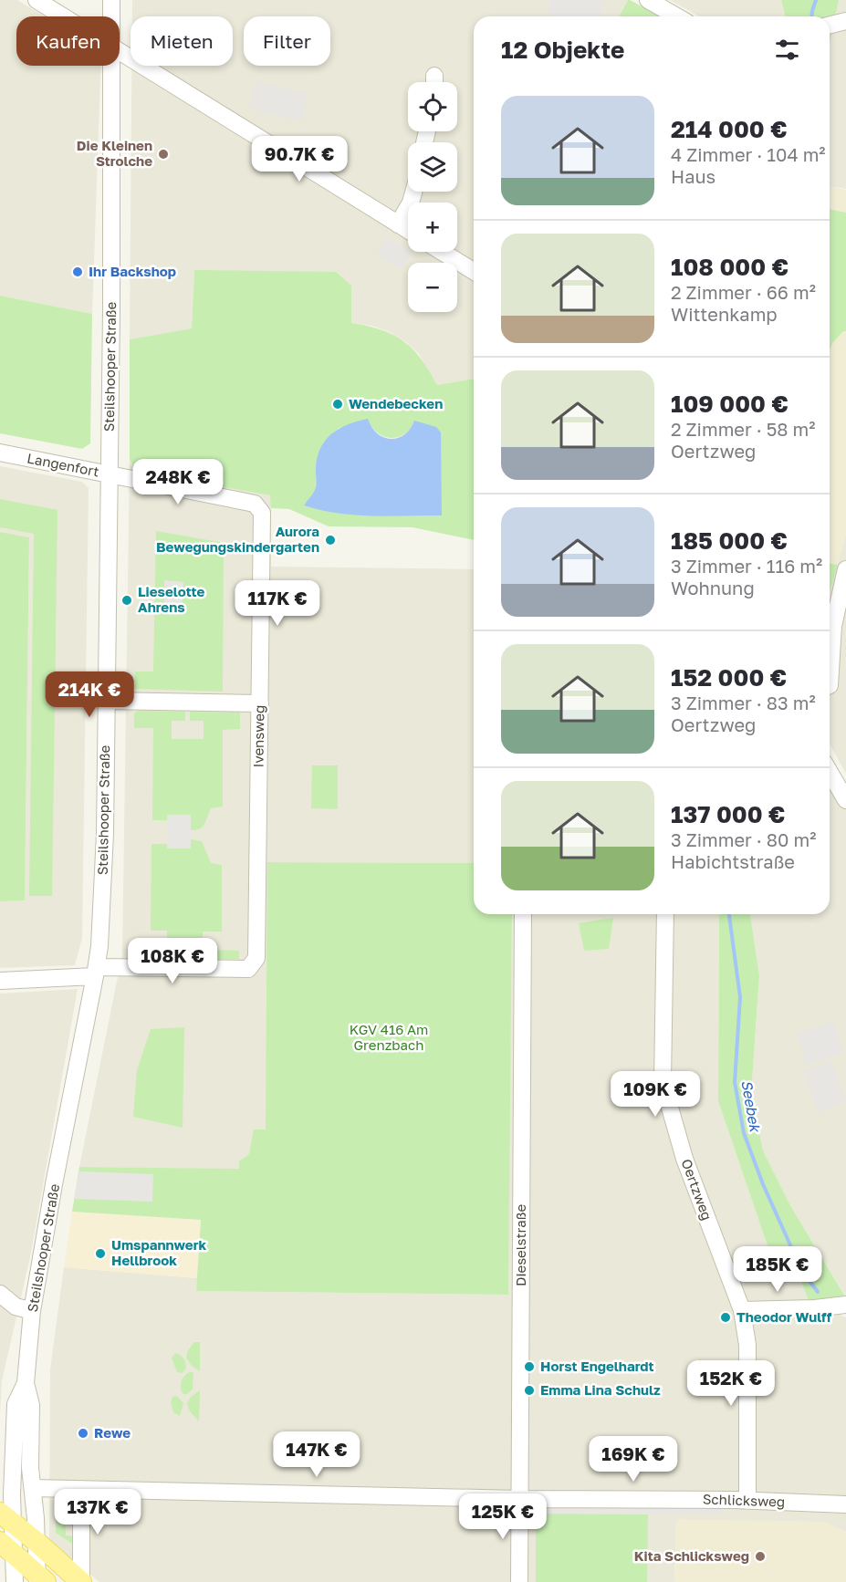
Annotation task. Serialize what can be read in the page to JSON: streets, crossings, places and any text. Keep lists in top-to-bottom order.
{
  "streets": {
    "street": [
      "Steilshooper Straße",
      "Langenfort",
      "Ivensweg",
      "Oertzweg",
      "Dieselstraße",
      "Schlicksweg"
    ]
  },
  "crossings": [
    ["Steilshooper Straße", "Langenfort"],
    ["Steilshooper Straße", "Ivensweg"],
    ["Steilshooper Straße", "Schlicksweg"],
    ["Langenfort", "Ivensweg"],
    ["Oertzweg", "Schlicksweg"],
    ["Dieselstraße", "Schlicksweg"]
  ],
  "water": ["Seebek"],
  "parks": ["KGV 416 Am Grenzbach"],
  "places": [
    "Die Kleinen Strolche",
    "Ihr Backshop",
    "Wendebecken",
    "Aurora Bewegungskindergarten",
    "Lieselotte Ahrens",
    "Umspannwerk Hellbrook",
    "Theodor Wulff",
    "Horst Engelhardt",
    "Emma Lina Schulz",
    "Rewe",
    "Kita Schlicksweg"
  ],
  "page": {
    "chip": ["Kaufen", "Mieten", "Filter"],
    "heading": "12 Objekte",
    "map_buttons": ["+", "−"],
    "list": [
      {
        "name": "214 000 €",
        "note": "4 Zimmer · 104 m² · Haus"
      },
      {
        "name": "108 000 €",
        "note": "2 Zimmer · 66 m² · Wittenkamp"
      },
      {
        "name": "109 000 €",
        "note": "2 Zimmer · 58 m² · Oertzweg"
      },
      {
        "name": "185 000 €",
        "note": "3 Zimmer · 116 m² · Wohnung"
      },
      {
        "name": "152 000 €",
        "note": "3 Zimmer · 83 m² · Oertzweg"
      },
      {
        "name": "137 000 €",
        "note": "3 Zimmer · 80 m² · Habichtstraße"
      }
    ],
    "price": [
      "90.7K €",
      "248K €",
      "117K €",
      "214K €",
      "108K €",
      "109K €",
      "185K €",
      "152K €",
      "147K €",
      "169K €",
      "137K €",
      "125K €"
    ]
  }
}
